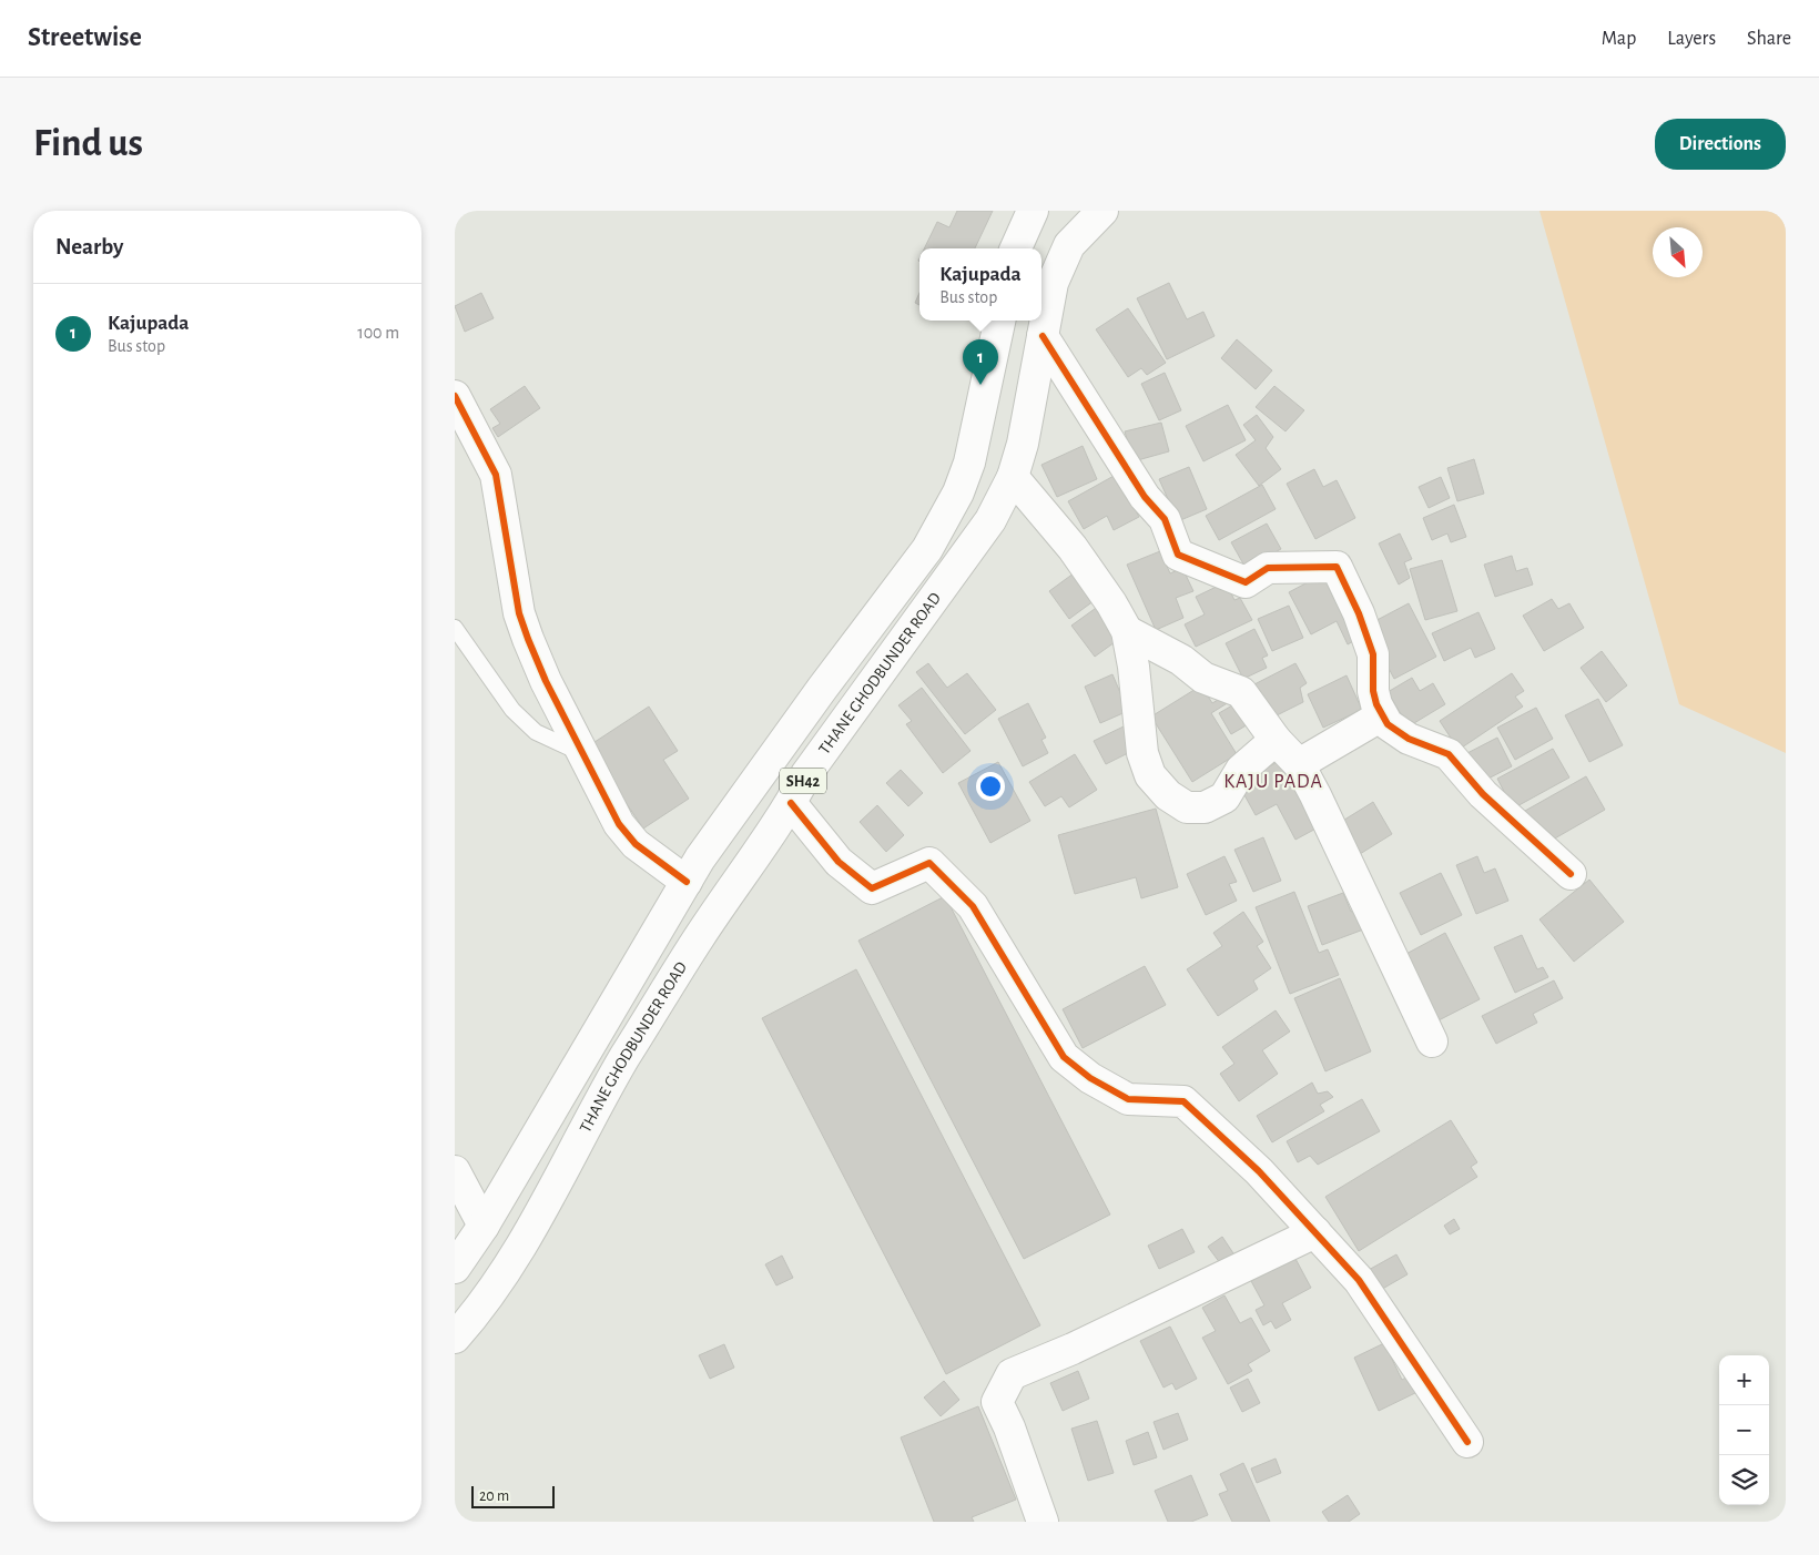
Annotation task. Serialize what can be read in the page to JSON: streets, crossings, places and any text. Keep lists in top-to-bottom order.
{
  "streets": {
    "street": ["THANE GHODBUNDER ROAD", "SH42"]
  },
  "districts": ["KAJU PADA"],
  "scale_bar": "20 m",
  "north": "bottom right",
  "page": {
    "header": "Streetwise",
    "nav": ["Map", "Layers", "Share"],
    "buttons": "Directions",
    "title": "Find us",
    "heading": "Nearby",
    "popup": ["Kajupada", "Bus stop"],
    "list": [
      {
        "mark": "1",
        "name": "Kajupada",
        "note": "Bus stop",
        "value": "100 m"
      }
    ],
    "pins": "1",
    "map_buttons": ["+", "−"],
    "scale": "20 m"
  }
}
